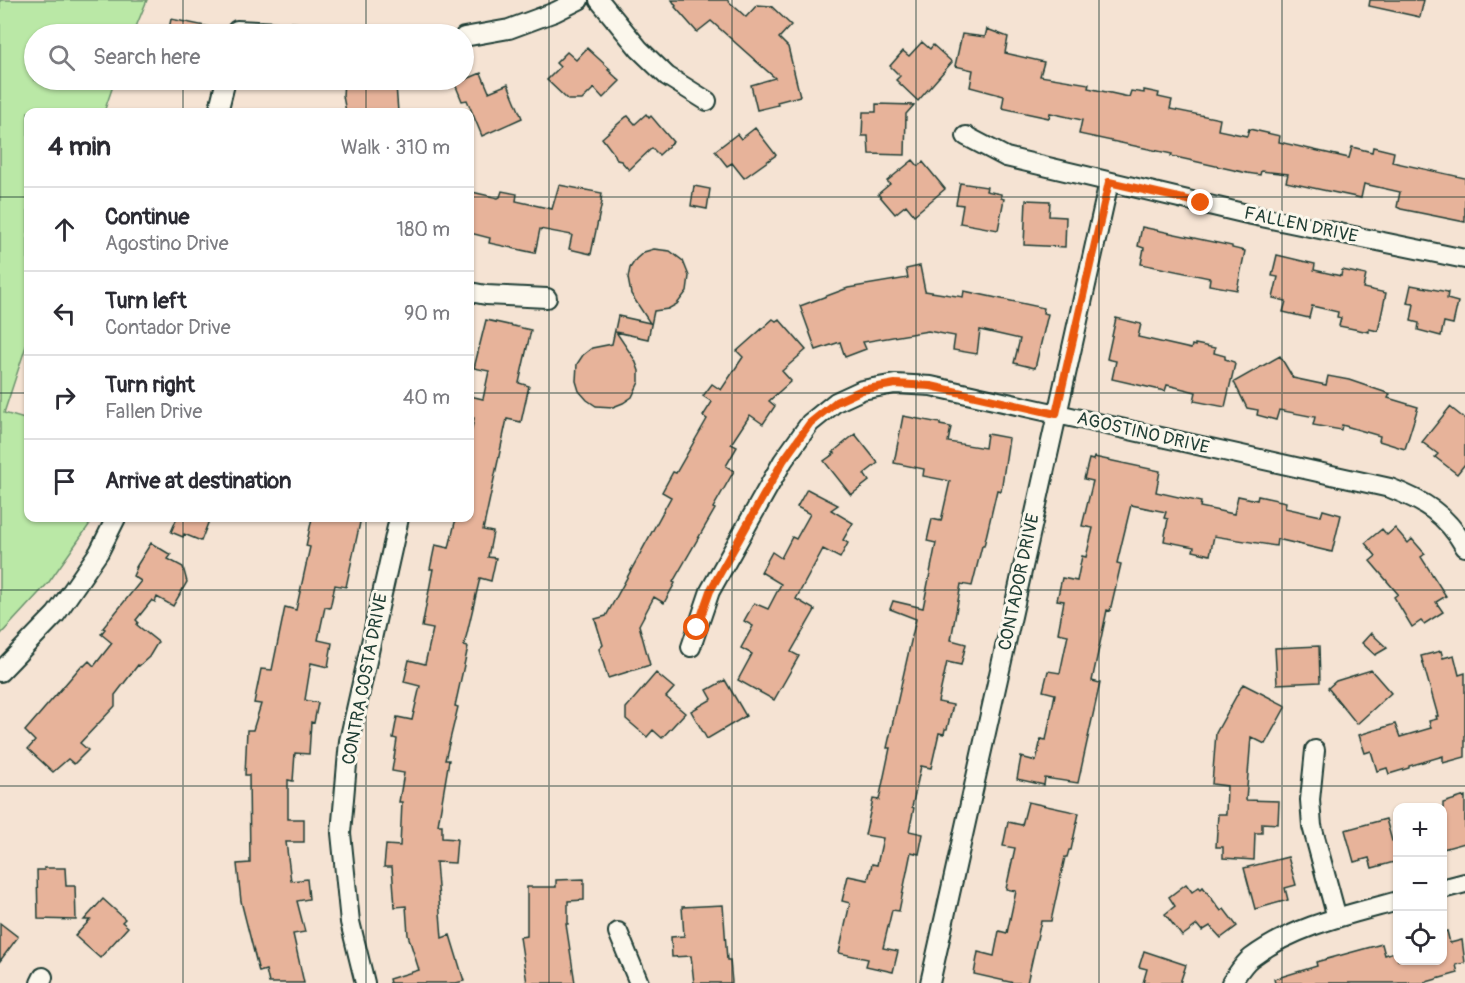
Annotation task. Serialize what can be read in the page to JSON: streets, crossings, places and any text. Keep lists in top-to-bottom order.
{
  "streets": {
    "street": [
      "FALLEN DRIVE",
      "AGOSTINO DRIVE",
      "CONTADOR DRIVE",
      "CONTRA COSTA DRIVE"
    ]
  },
  "crossings": [
    ["FALLEN DRIVE", "CONTADOR DRIVE"],
    ["AGOSTINO DRIVE", "CONTADOR DRIVE"]
  ],
  "page": {
    "search": "Search here",
    "heading": ["4 min", "Walk · 310 m"],
    "list": [
      ["Continue", "Agostino Drive", "180 m"],
      ["Turn left", "Contador Drive", "90 m"],
      ["Turn right", "Fallen Drive", "40 m"],
      "Arrive at destination"
    ],
    "map_buttons": ["+", "−"]
  }
}
